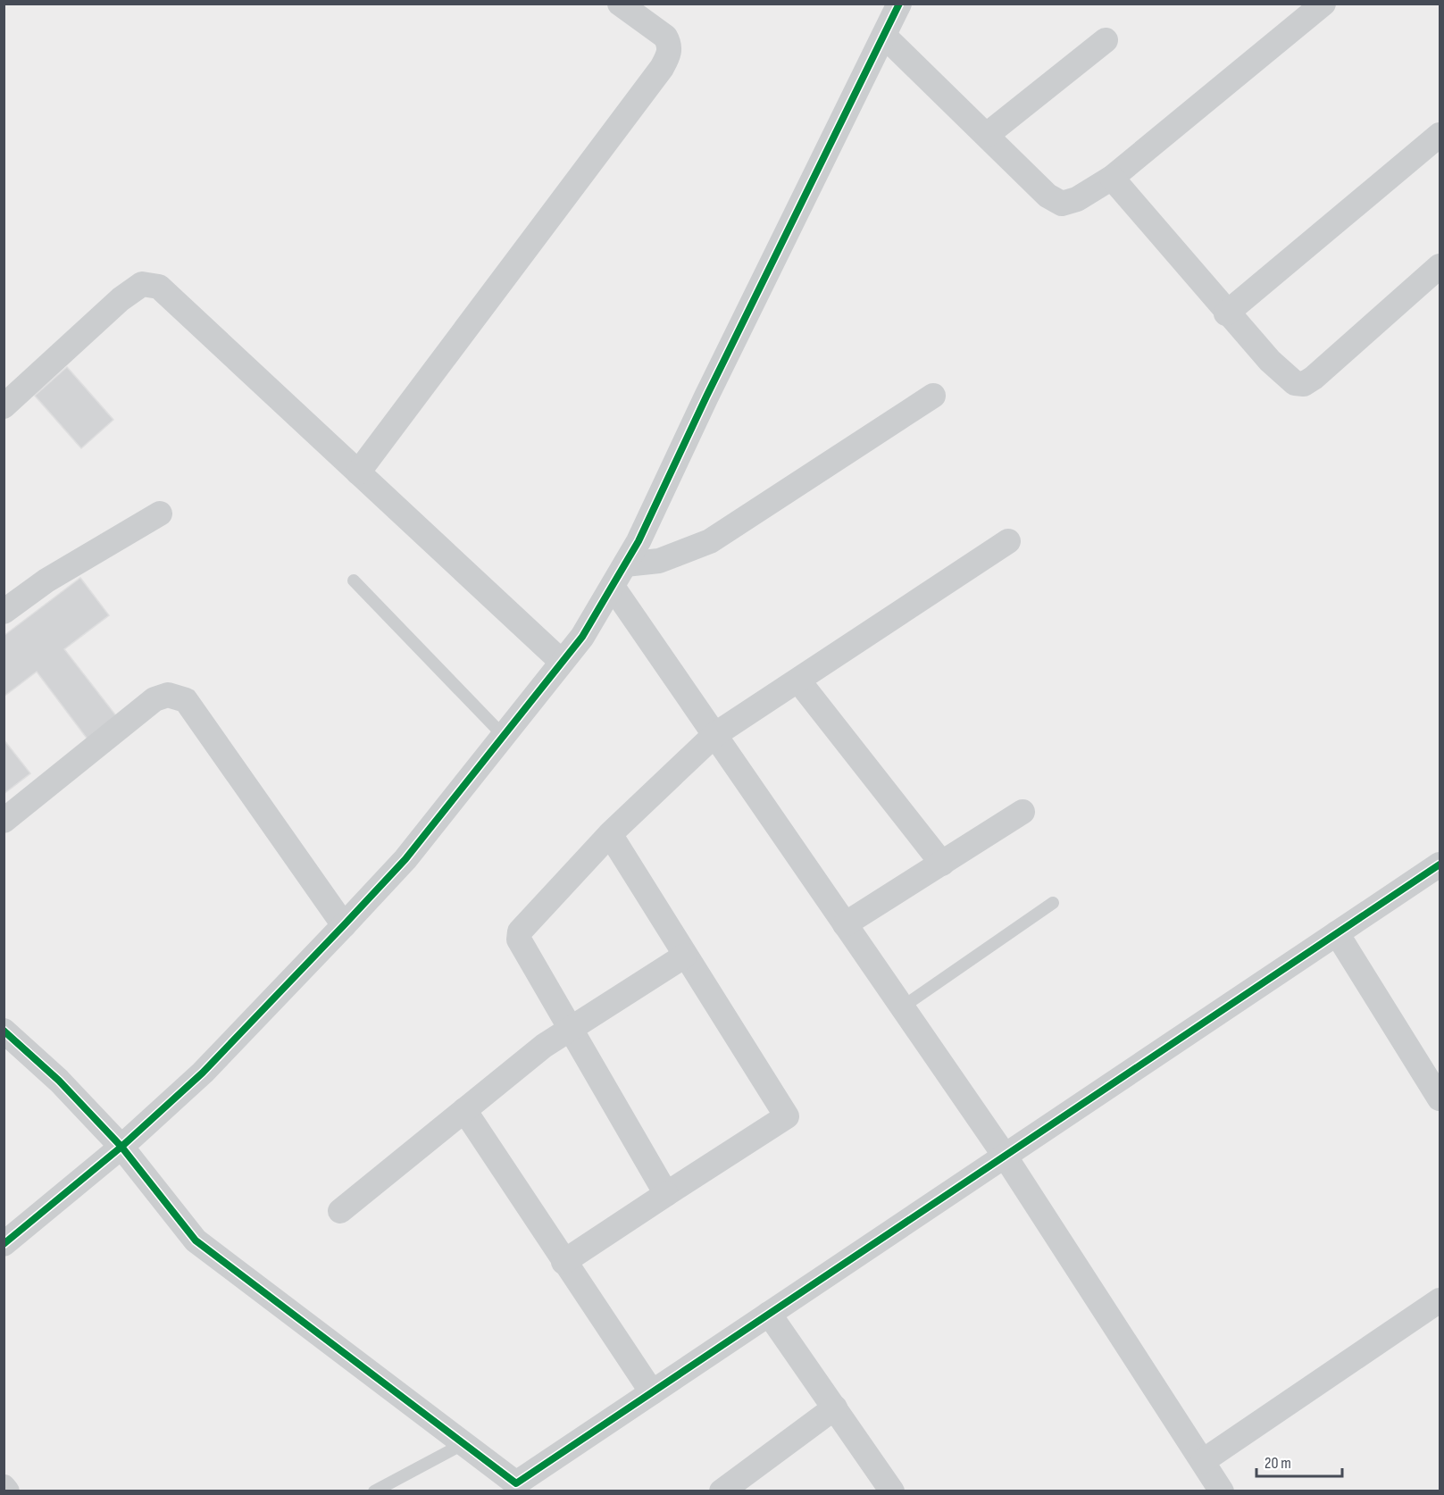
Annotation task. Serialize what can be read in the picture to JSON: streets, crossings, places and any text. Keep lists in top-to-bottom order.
{
  "scale_bar": "20 m"
}
